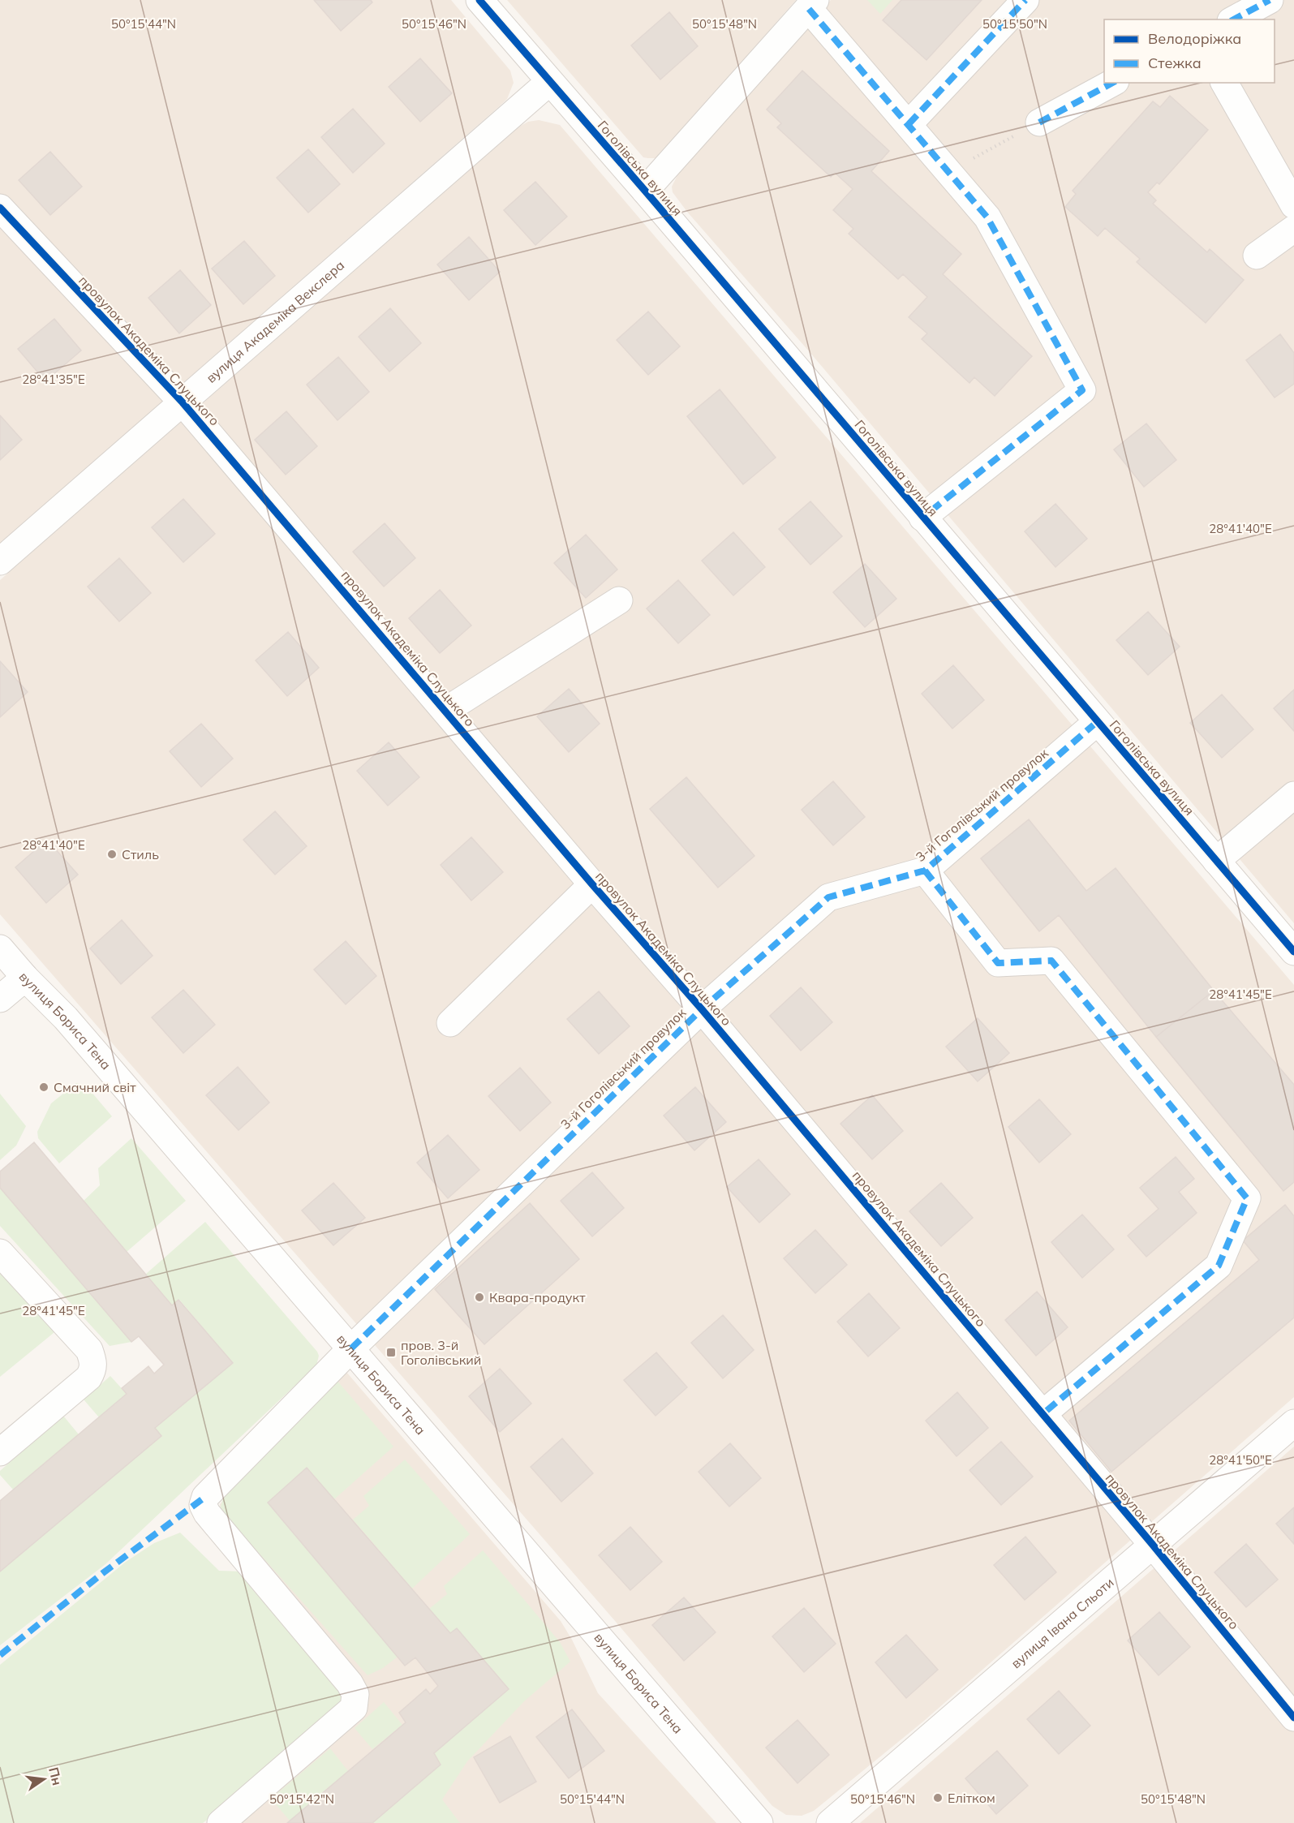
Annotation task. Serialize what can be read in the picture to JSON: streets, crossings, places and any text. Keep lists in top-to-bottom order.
{
  "streets": {
    "street": [
      "Гоголівська вулиця",
      "вулиця Академіка Векслера",
      "провулок Академіка Слуцького",
      "3-й Гоголівський провулок",
      "вулиця Бориса Тена",
      "вулиця Івана Сльоти"
    ]
  },
  "crossings": [
    ["Гоголівська вулиця", "вулиця Академіка Векслера"],
    ["Гоголівська вулиця", "3-й Гоголівський провулок"],
    ["вулиця Академіка Векслера", "провулок Академіка Слуцького"],
    ["провулок Академіка Слуцького", "3-й Гоголівський провулок"],
    ["провулок Академіка Слуцького", "вулиця Івана Сльоти"],
    ["3-й Гоголівський провулок", "вулиця Бориса Тена"]
  ],
  "places": {
    "other": [
      "Стиль",
      "Смачний світ",
      "Квара-продукт",
      "Елітком"
    ],
    "transit": ["пров. 3-й Гоголівський"]
  },
  "legend": ["Велодоріжка", "Стежка"],
  "north": "right",
  "coordinates": [
    "50°15'44\"N",
    "50°15'46\"N",
    "50°15'48\"N",
    "50°15'50\"N",
    "28°41'35\"E",
    "28°41'40\"E",
    "28°41'45\"E",
    "28°41'50\"E",
    "50°15'42\"N"
  ]
}
